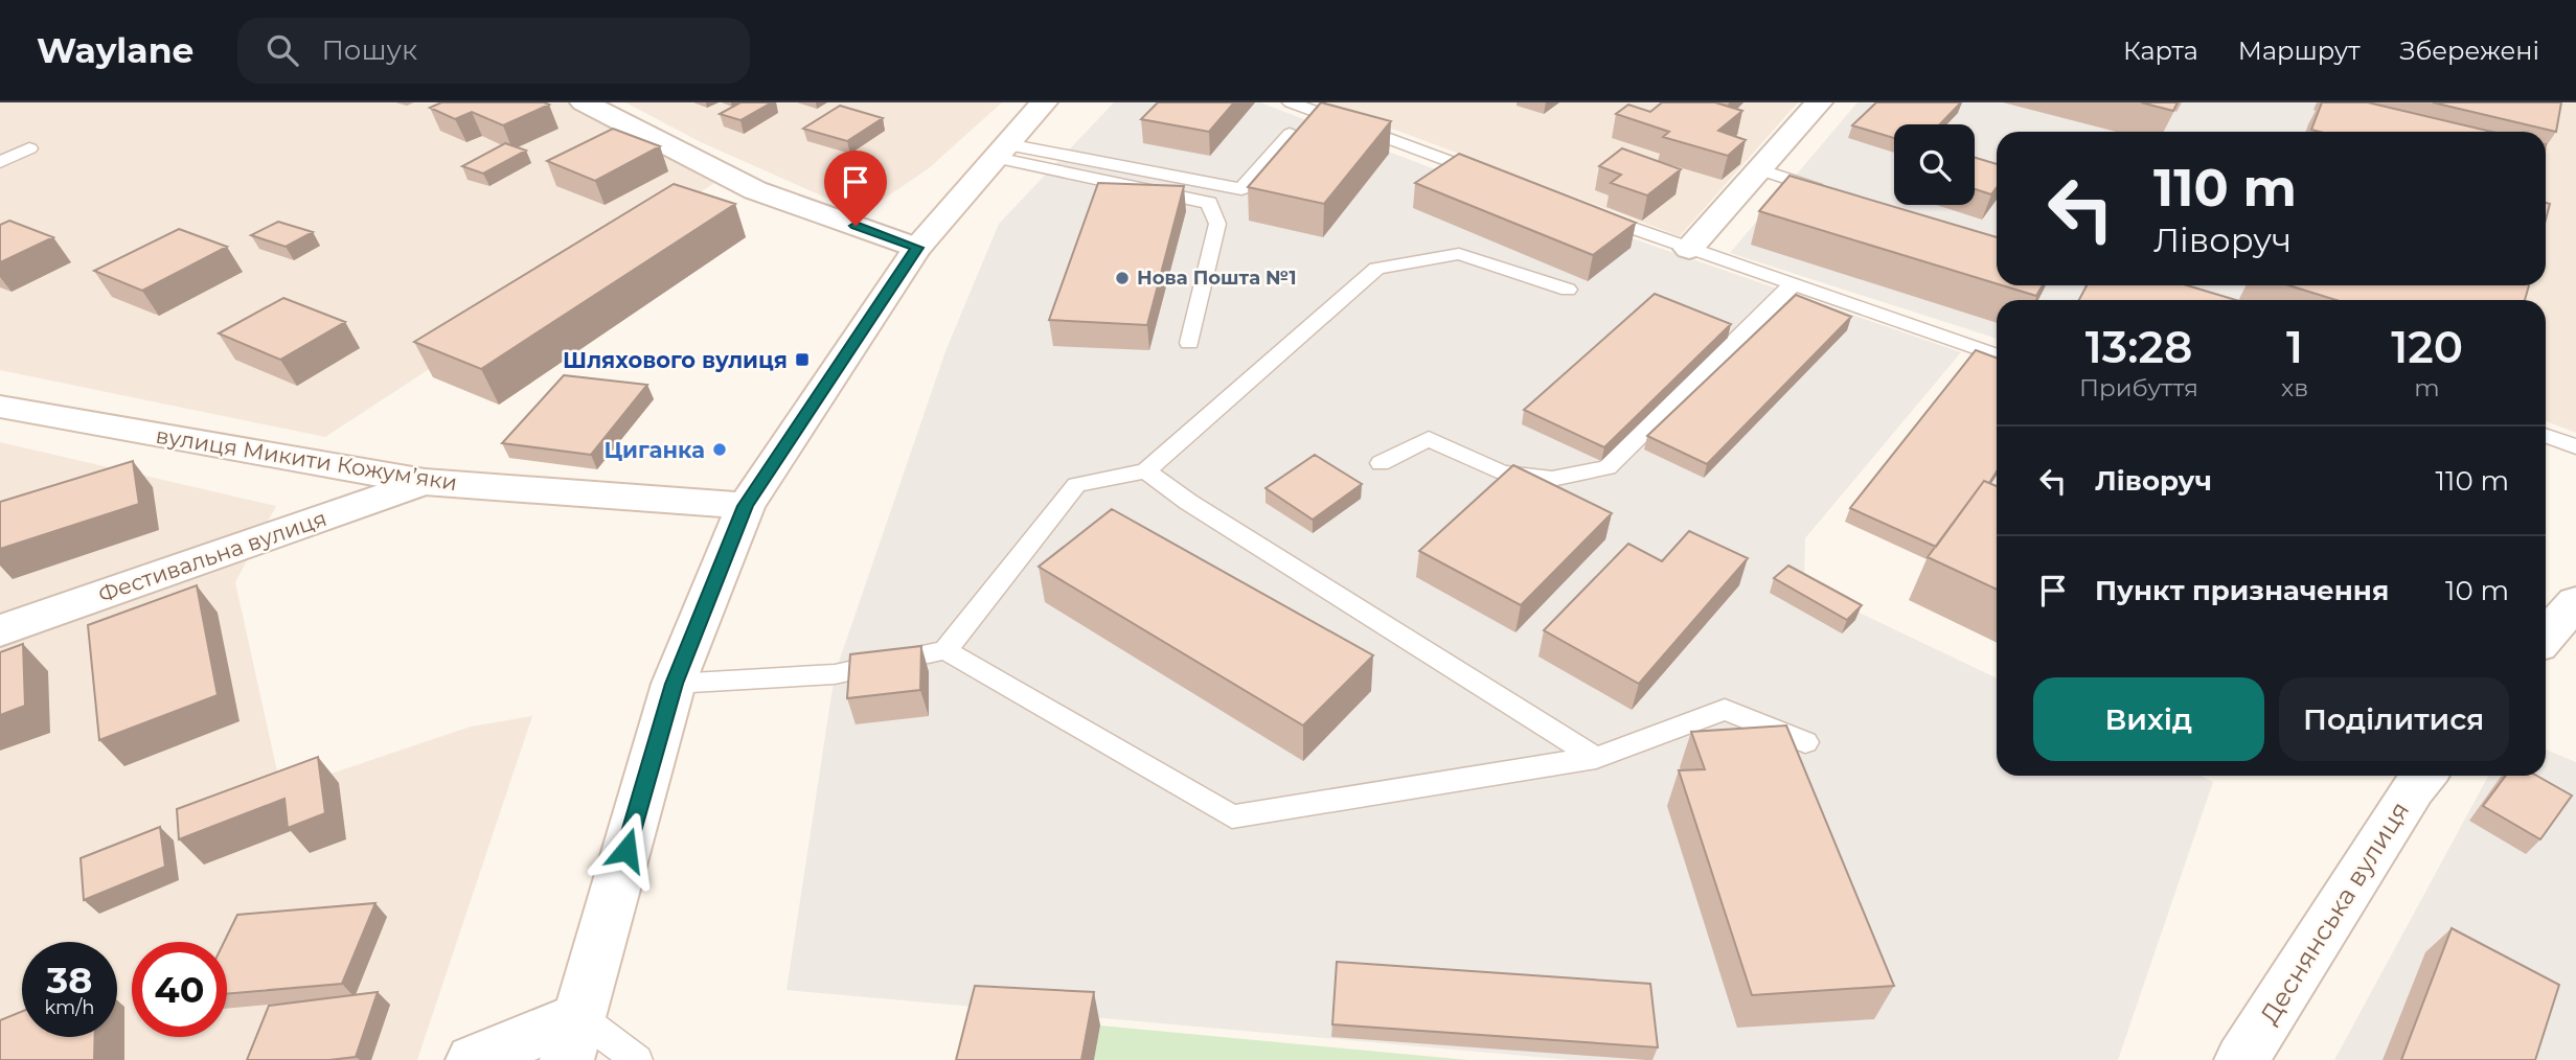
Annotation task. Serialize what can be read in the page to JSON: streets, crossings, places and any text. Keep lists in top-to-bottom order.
{
  "streets": {
    "street": ["вулиця Микити Кожумʼяки", "Фестивальна вулиця", "Деснянська вулиця"]
  },
  "crossings": [
    ["вулиця Микити Кожумʼяки", "Фестивальна вулиця"]
  ],
  "places": {
    "other": ["Нова Пошта №1", "Циганка"],
    "transit": ["Шляхового вулиця"]
  },
  "page": {
    "header": "Waylane",
    "search": "Пошук",
    "nav": ["Карта", "Маршрут", "Збережені"],
    "turn": ["110 m", "Ліворуч"],
    "eta": [
      "13:28",
      "Прибуття",
      "1",
      "хв",
      "120",
      "m"
    ],
    "list": [
      {
        "name": "Ліворуч",
        "value": "110 m"
      },
      {
        "name": "Пункт призначення",
        "value": "10 m"
      }
    ],
    "buttons": ["Вихід", "Поділитися"],
    "speed": "38 km/h",
    "limit": "40"
  }
}
